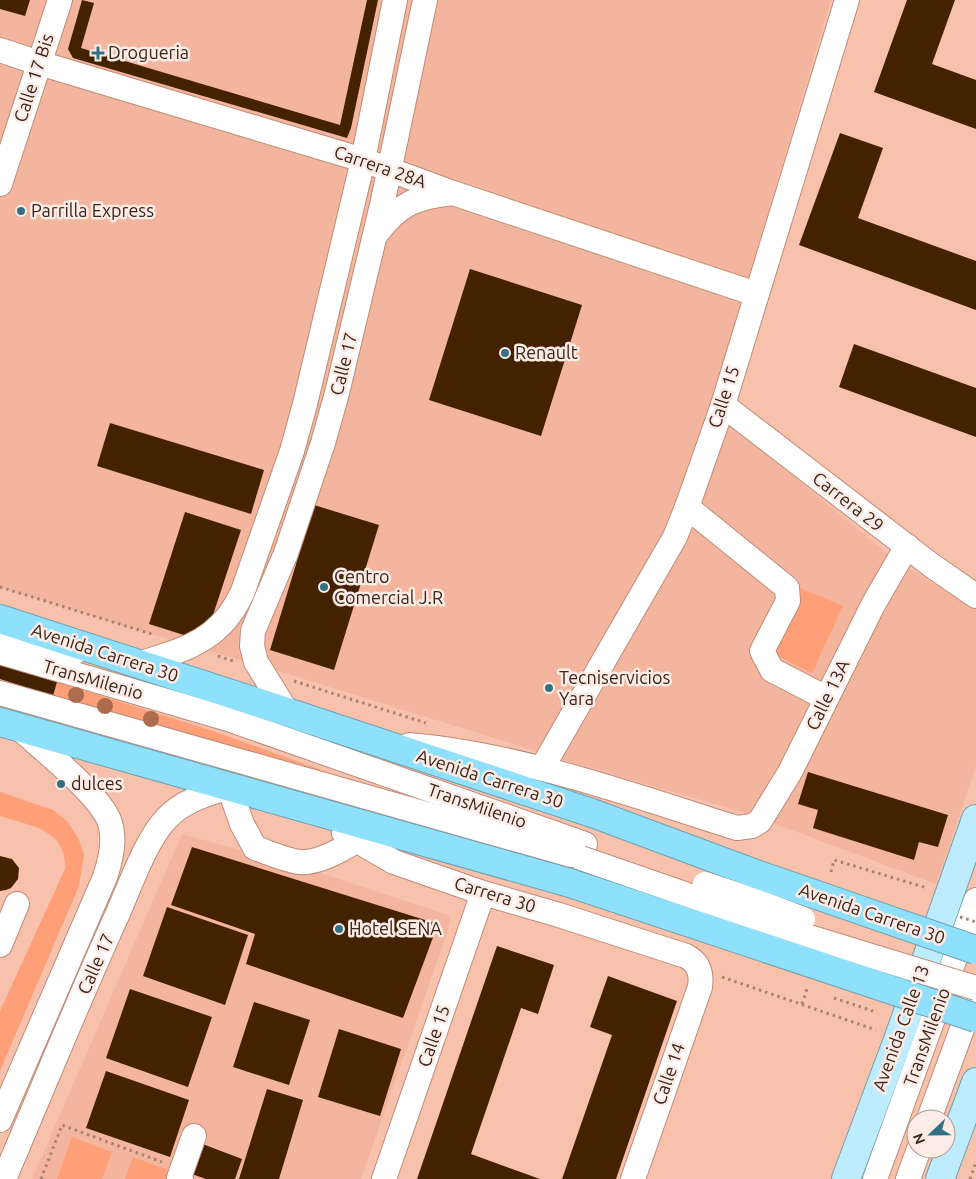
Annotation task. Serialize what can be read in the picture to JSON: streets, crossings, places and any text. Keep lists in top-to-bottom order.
{
  "streets": {
    "highway": ["Avenida Carrera 30"],
    "main road": ["Avenida Calle 13"],
    "street": [
      "Calle 17 Bis",
      "Carrera 28A",
      "Calle 17",
      "Calle 15",
      "Carrera 29",
      "TransMilenio",
      "Calle 13A",
      "Carrera 30",
      "Calle 14"
    ]
  },
  "crossings": [
    ["Calle 17 Bis", "Carrera 28A"],
    ["Carrera 28A", "Calle 17"],
    ["Carrera 28A", "Calle 15"],
    ["Calle 17", "Avenida Carrera 30"],
    ["Calle 17", "TransMilenio"],
    ["Calle 15", "Carrera 29"],
    ["Calle 15", "Calle 13A"],
    ["Calle 15", "Carrera 30"],
    ["Carrera 29", "Calle 13A"],
    ["Avenida Carrera 30", "TransMilenio"],
    ["Carrera 30", "Calle 14"]
  ],
  "places": {
    "health": ["Drogueria"],
    "other": [
      "Parrilla Express",
      "Renault",
      "Centro Comercial J.R",
      "Tecniservicios Yara",
      "dulces",
      "Hotel SENA"
    ]
  },
  "north": "left"
}
